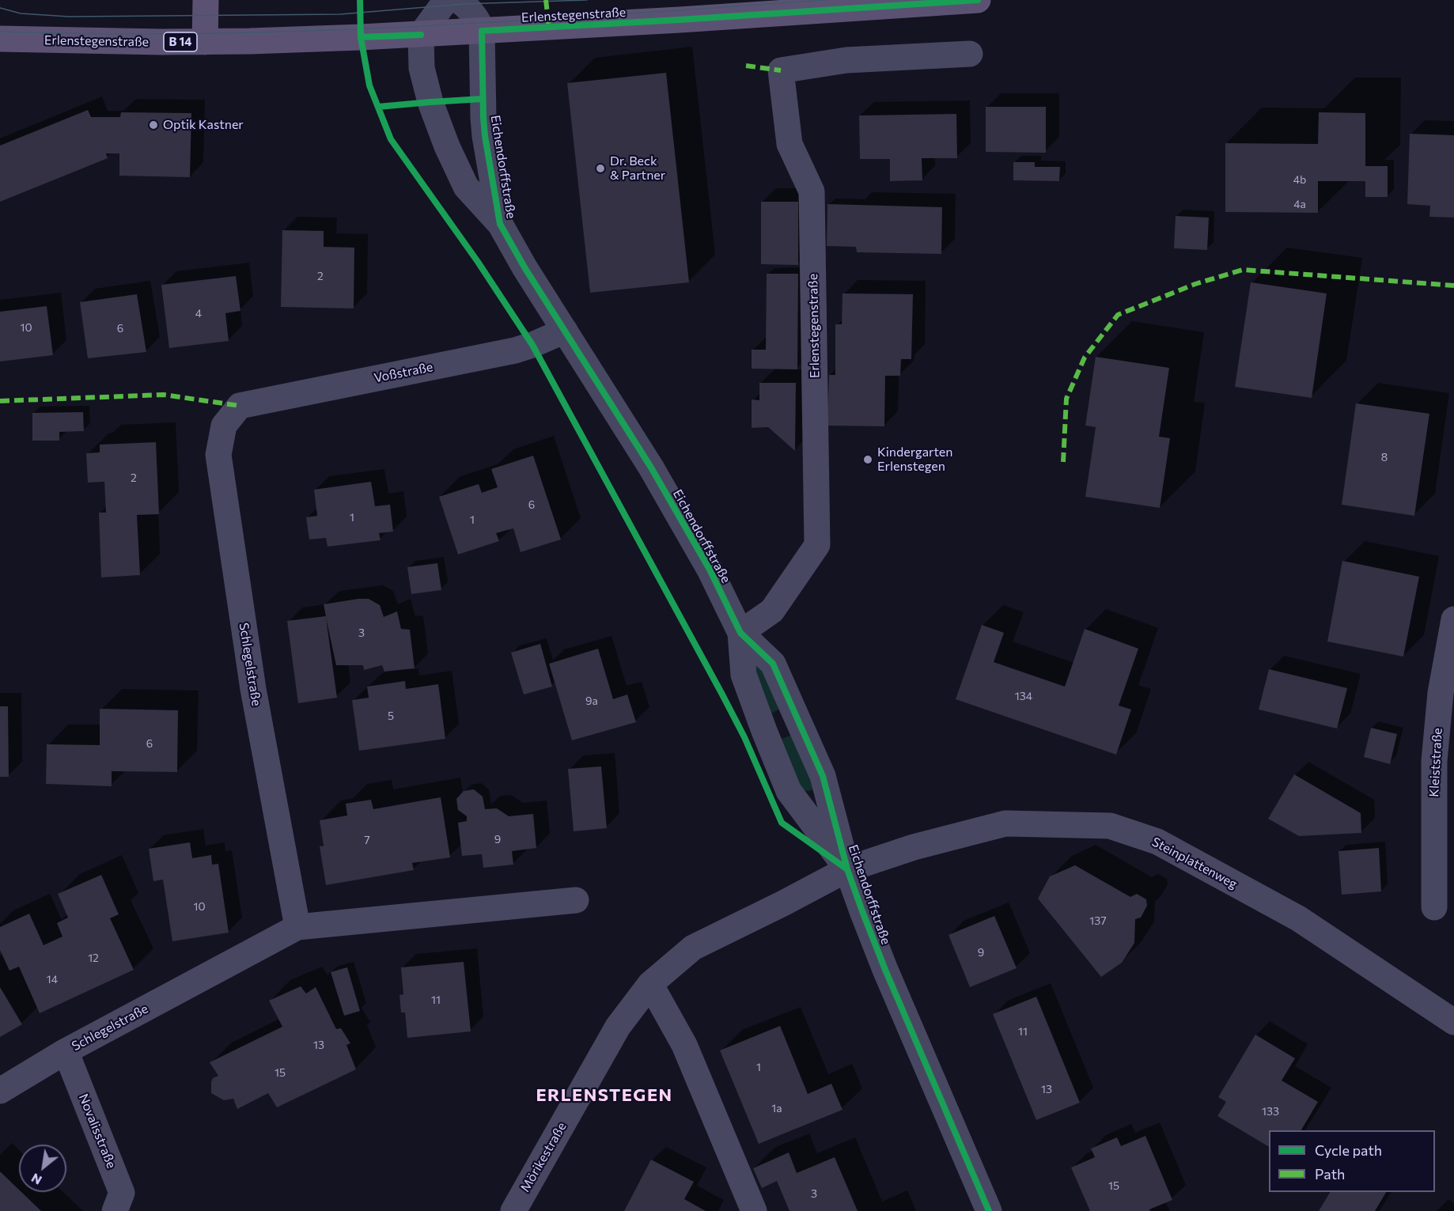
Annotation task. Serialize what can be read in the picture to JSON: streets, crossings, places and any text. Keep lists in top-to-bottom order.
{
  "streets": {
    "main road": ["Erlenstegenstraße", "B 14"],
    "street": [
      "Eichendorffstraße",
      "Voßstraße",
      "Schlegelstraße",
      "Kleiststraße",
      "Steinplattenweg",
      "Novalisstraße",
      "Mörikestraße"
    ]
  },
  "crossings": [
    ["Erlenstegenstraße", "B 14"],
    ["Erlenstegenstraße", "Eichendorffstraße"],
    ["Eichendorffstraße", "Voßstraße"],
    ["Eichendorffstraße", "Steinplattenweg"],
    ["Eichendorffstraße", "Mörikestraße"],
    ["Voßstraße", "Schlegelstraße"],
    ["Schlegelstraße", "Novalisstraße"],
    ["Steinplattenweg", "Mörikestraße"]
  ],
  "districts": ["ERLENSTEGEN"],
  "places": ["Optik Kastner", "Dr. Beck & Partner", "Kindergarten Erlenstegen"],
  "house_numbers": [
    "4b",
    "4a",
    "2",
    "4",
    "10",
    "6",
    "8",
    "2",
    "6",
    "1",
    "1",
    "3",
    "134",
    "9a",
    "5",
    "6",
    "9",
    "7",
    "10",
    "137",
    "9",
    "12",
    "14",
    "11",
    "11",
    "13",
    "1",
    "15",
    "13",
    "1a",
    "133",
    "15",
    "3"
  ],
  "legend": ["Cycle path", "Path"],
  "north": "bottom left"
}
